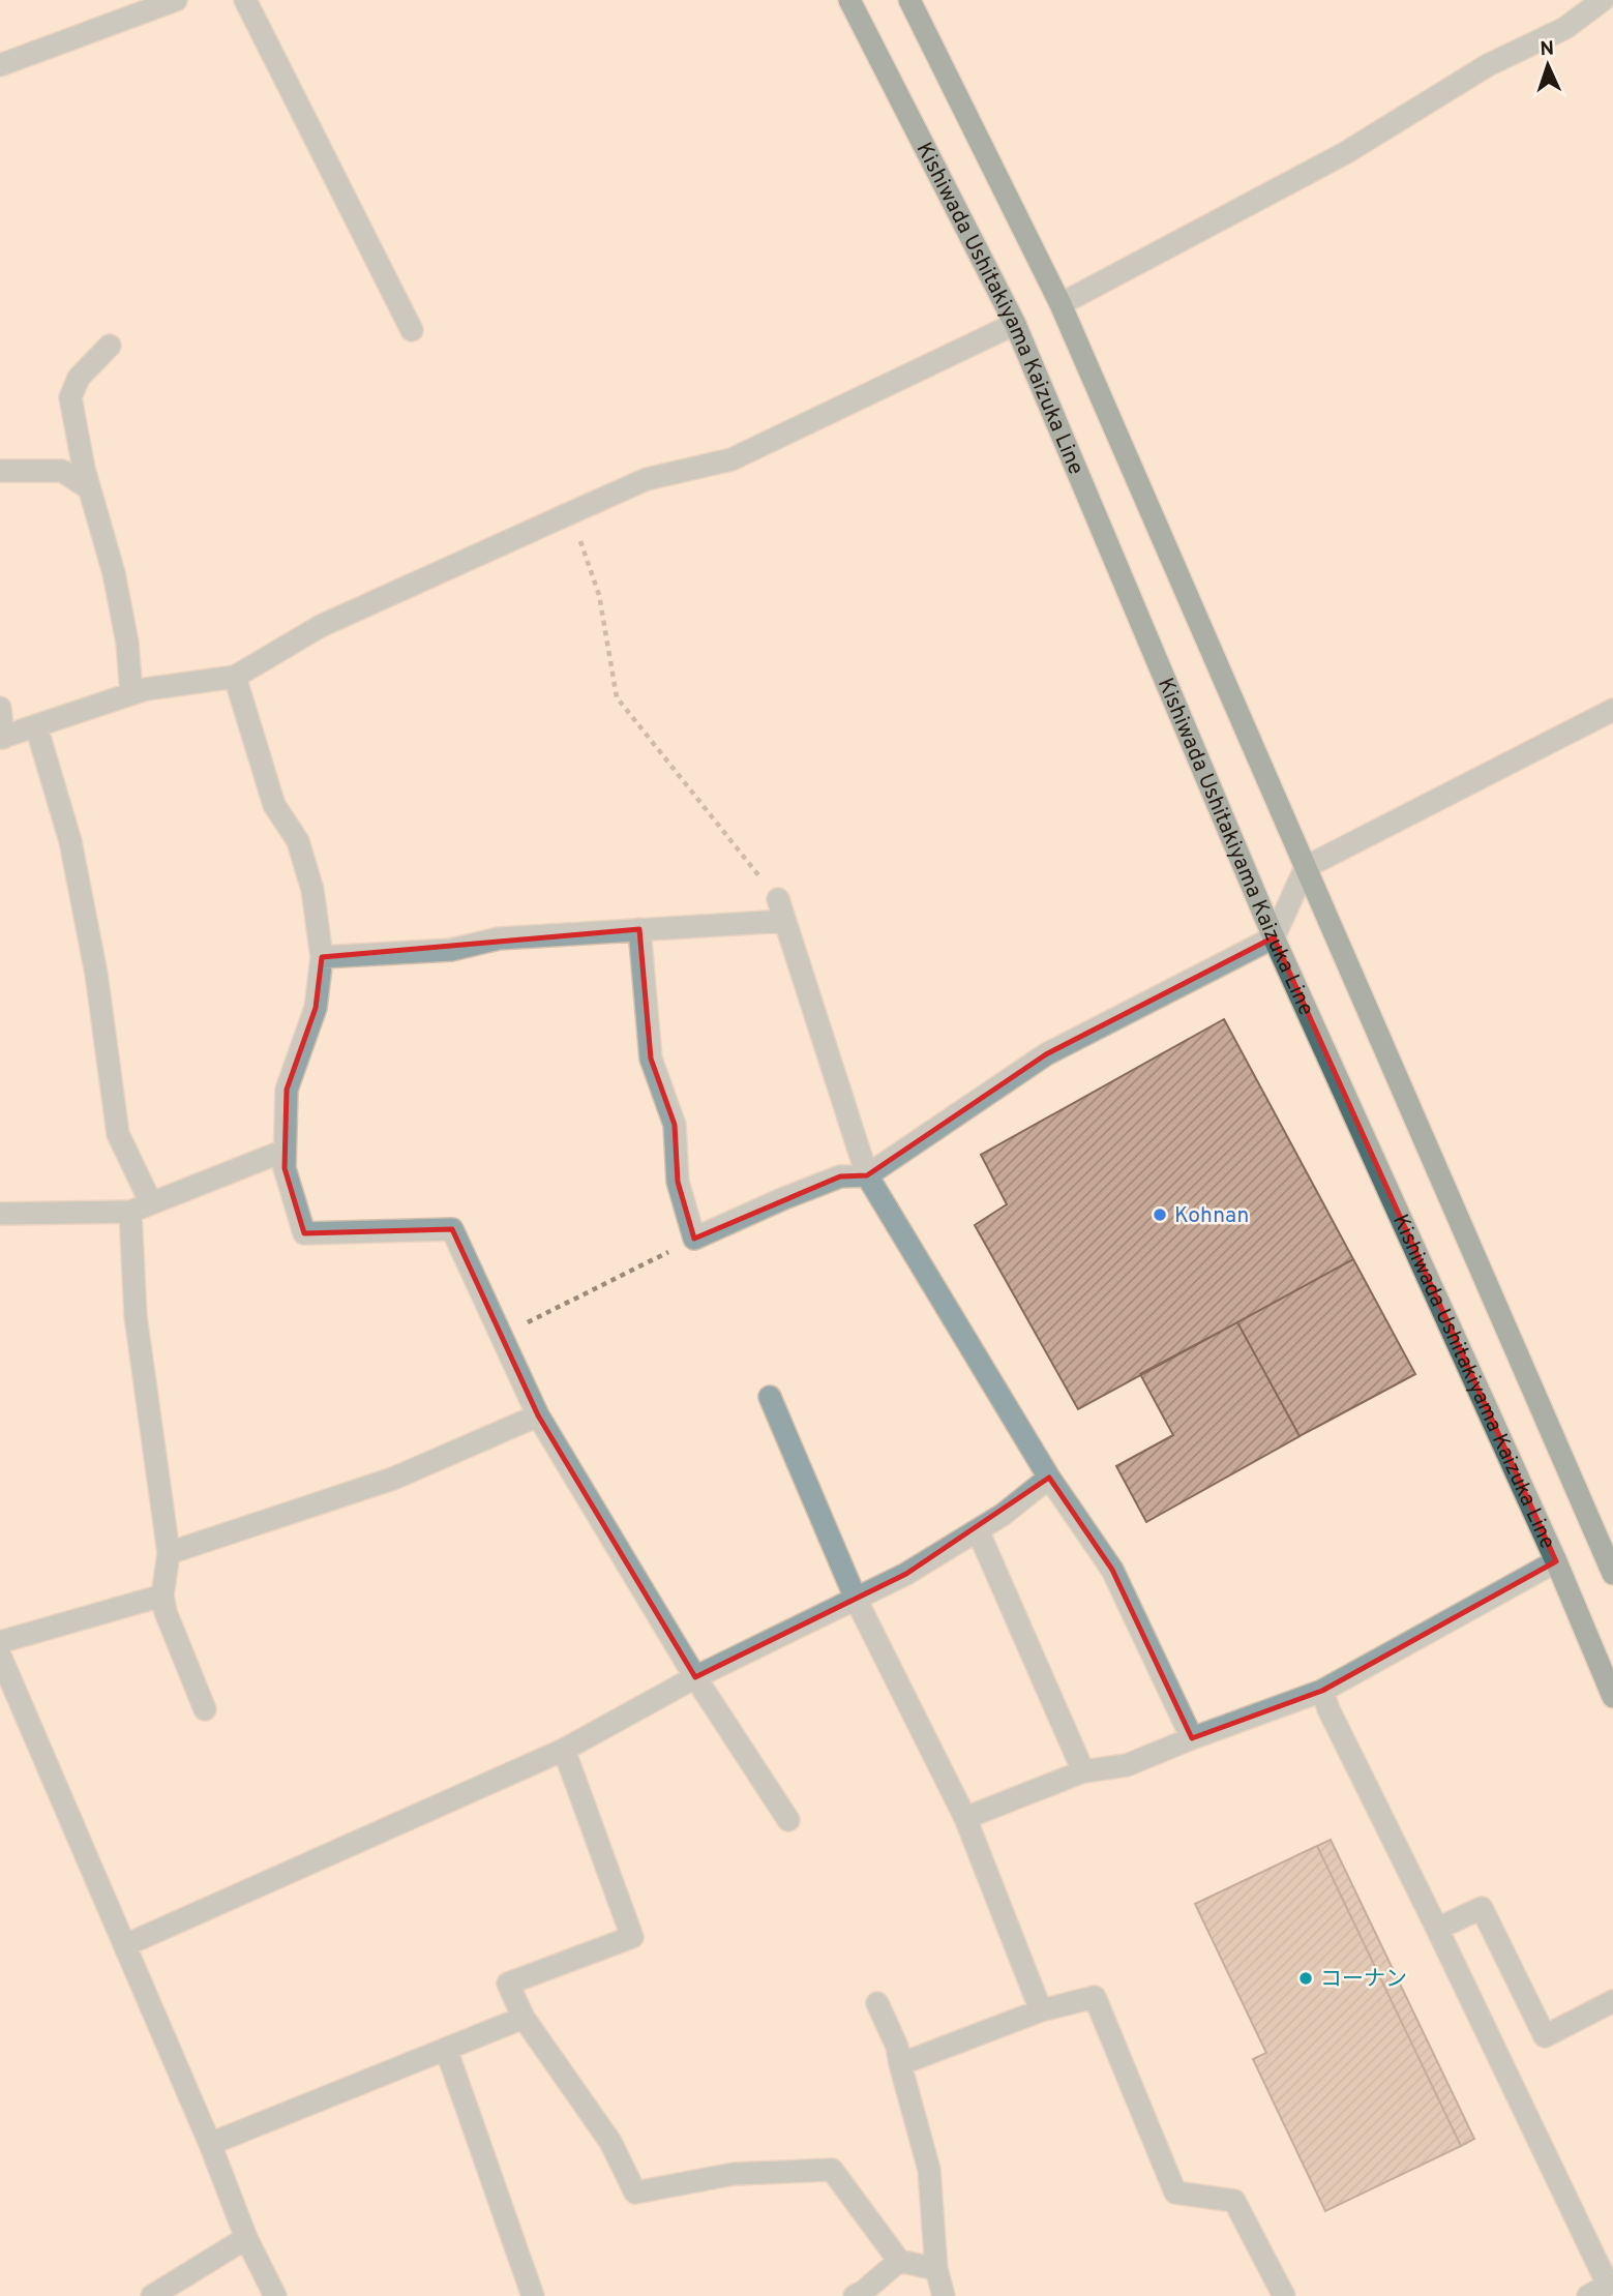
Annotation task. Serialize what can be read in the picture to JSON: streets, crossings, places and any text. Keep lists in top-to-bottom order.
{
  "streets": {
    "main road": ["Kishiwada Ushitakiyama Kaizuka Line"]
  },
  "places": ["Kohnan", "コーナン"],
  "north": "top"
}
